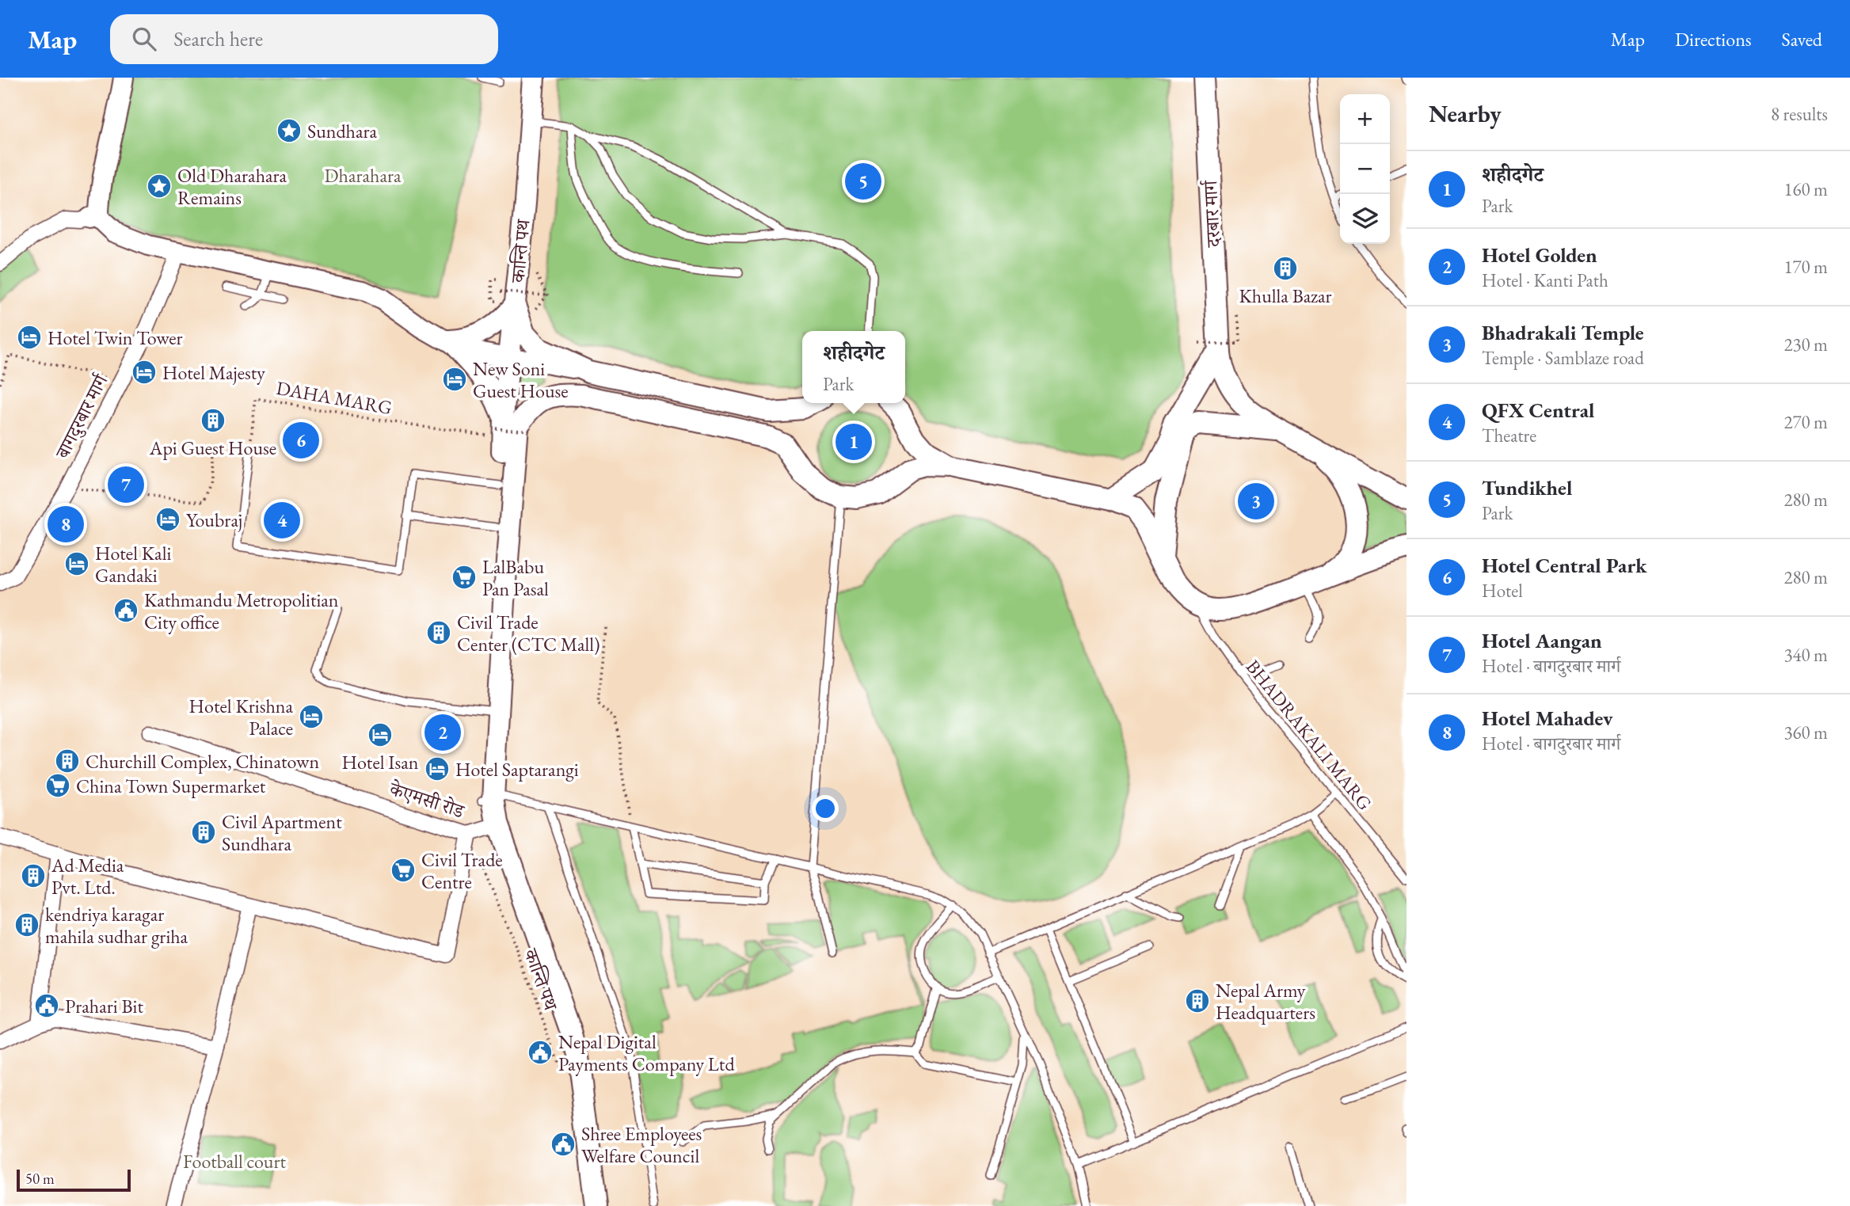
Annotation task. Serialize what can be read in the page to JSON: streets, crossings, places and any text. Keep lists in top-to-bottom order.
{
  "streets": {
    "main road": ["दरबार मार्ग", "कान्ति पथ"],
    "street": ["बागदुरबार मार्ग", "केएमसी रोड"],
    "lane": ["BHADRAKALI MARG"],
    "path": ["DAHA MARG"]
  },
  "crossings": [
    ["दरबार मार्ग", "BHADRAKALI MARG"],
    ["कान्ति पथ", "DAHA MARG"],
    ["कान्ति पथ", "केएमसी रोड"]
  ],
  "parks": ["Dharahara", "Football court"],
  "places": {
    "place": ["Sundhara", "Old Dharahara Remains"],
    "building": [
      "Khulla Bazar",
      "Api Guest House",
      "Civil Trade Center (CTC Mall)",
      "Churchill Complex, Chinatown",
      "Civil Apartment Sundhara",
      "Ad Media Pvt. Ltd.",
      "kendriya karagar mahila sudhar griha",
      "Nepal Army Headquarters"
    ],
    "hotel": [
      "Hotel Twin Tower",
      "Hotel Majesty",
      "New Soni Guest House",
      "Youbraj",
      "Hotel Kali Gandaki",
      "Hotel Krishna Palace",
      "Hotel Isan",
      "Hotel Saptarangi"
    ],
    "supermarket": ["LalBabu Pan Pasal", "China Town Supermarket", "Civil Trade Centre"],
    "public building": [
      "Kathmandu Metropolitian City office",
      "Prahari Bit",
      "Nepal Digital Payments Company Ltd",
      "Shree Employees Welfare Council"
    ]
  },
  "scale_bar": "50 m",
  "page": {
    "header": "Map",
    "search": "Search here",
    "nav": ["Map", "Directions", "Saved"],
    "heading": ["Nearby", "8 results"],
    "map_buttons": ["+", "−"],
    "list": [
      {
        "mark": "1",
        "name": "शहीदगेट",
        "note": "Park",
        "value": "160 m"
      },
      {
        "mark": "2",
        "name": "Hotel Golden",
        "note": "Hotel · Kanti Path",
        "value": "170 m"
      },
      {
        "mark": "3",
        "name": "Bhadrakali Temple",
        "note": "Temple · Samblaze road",
        "value": "230 m"
      },
      {
        "mark": "4",
        "name": "QFX Central",
        "note": "Theatre",
        "value": "270 m"
      },
      {
        "mark": "5",
        "name": "Tundikhel",
        "note": "Park",
        "value": "280 m"
      },
      {
        "mark": "6",
        "name": "Hotel Central Park",
        "note": "Hotel",
        "value": "280 m"
      },
      {
        "mark": "7",
        "name": "Hotel Aangan",
        "note": "Hotel · बागदुरबार मार्ग",
        "value": "340 m"
      },
      {
        "mark": "8",
        "name": "Hotel Mahadev",
        "note": "Hotel · बागदुरबार मार्ग",
        "value": "360 m"
      }
    ],
    "pins": [
      "5",
      "6",
      "1",
      "7",
      "3",
      "4",
      "8",
      "2"
    ],
    "popup": ["शहीदगेट", "Park"],
    "scale": "50 m"
  }
}
